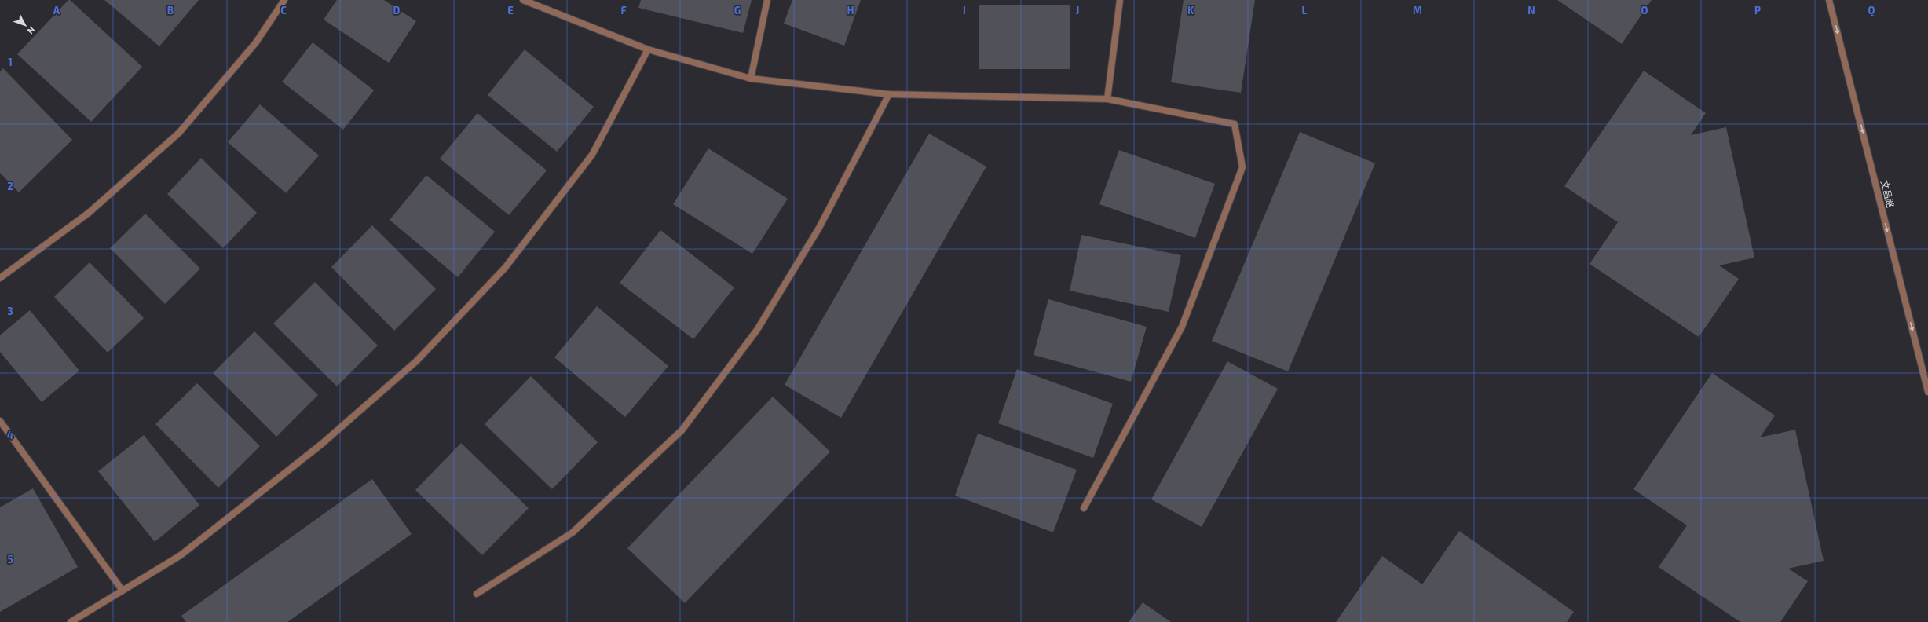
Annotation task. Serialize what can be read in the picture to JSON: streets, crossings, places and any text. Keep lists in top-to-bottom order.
{
  "streets": {
    "street": ["文昌路"]
  },
  "one_way": ["文昌路"],
  "north": "bottom right",
  "grid": {
    "columns": [
      "A",
      "B",
      "C",
      "D",
      "E",
      "F",
      "G",
      "H",
      "I",
      "J",
      "K",
      "L",
      "M",
      "N",
      "O",
      "P",
      "Q"
    ],
    "rows": [
      "1",
      "2",
      "3",
      "4",
      "5"
    ]
  }
}
